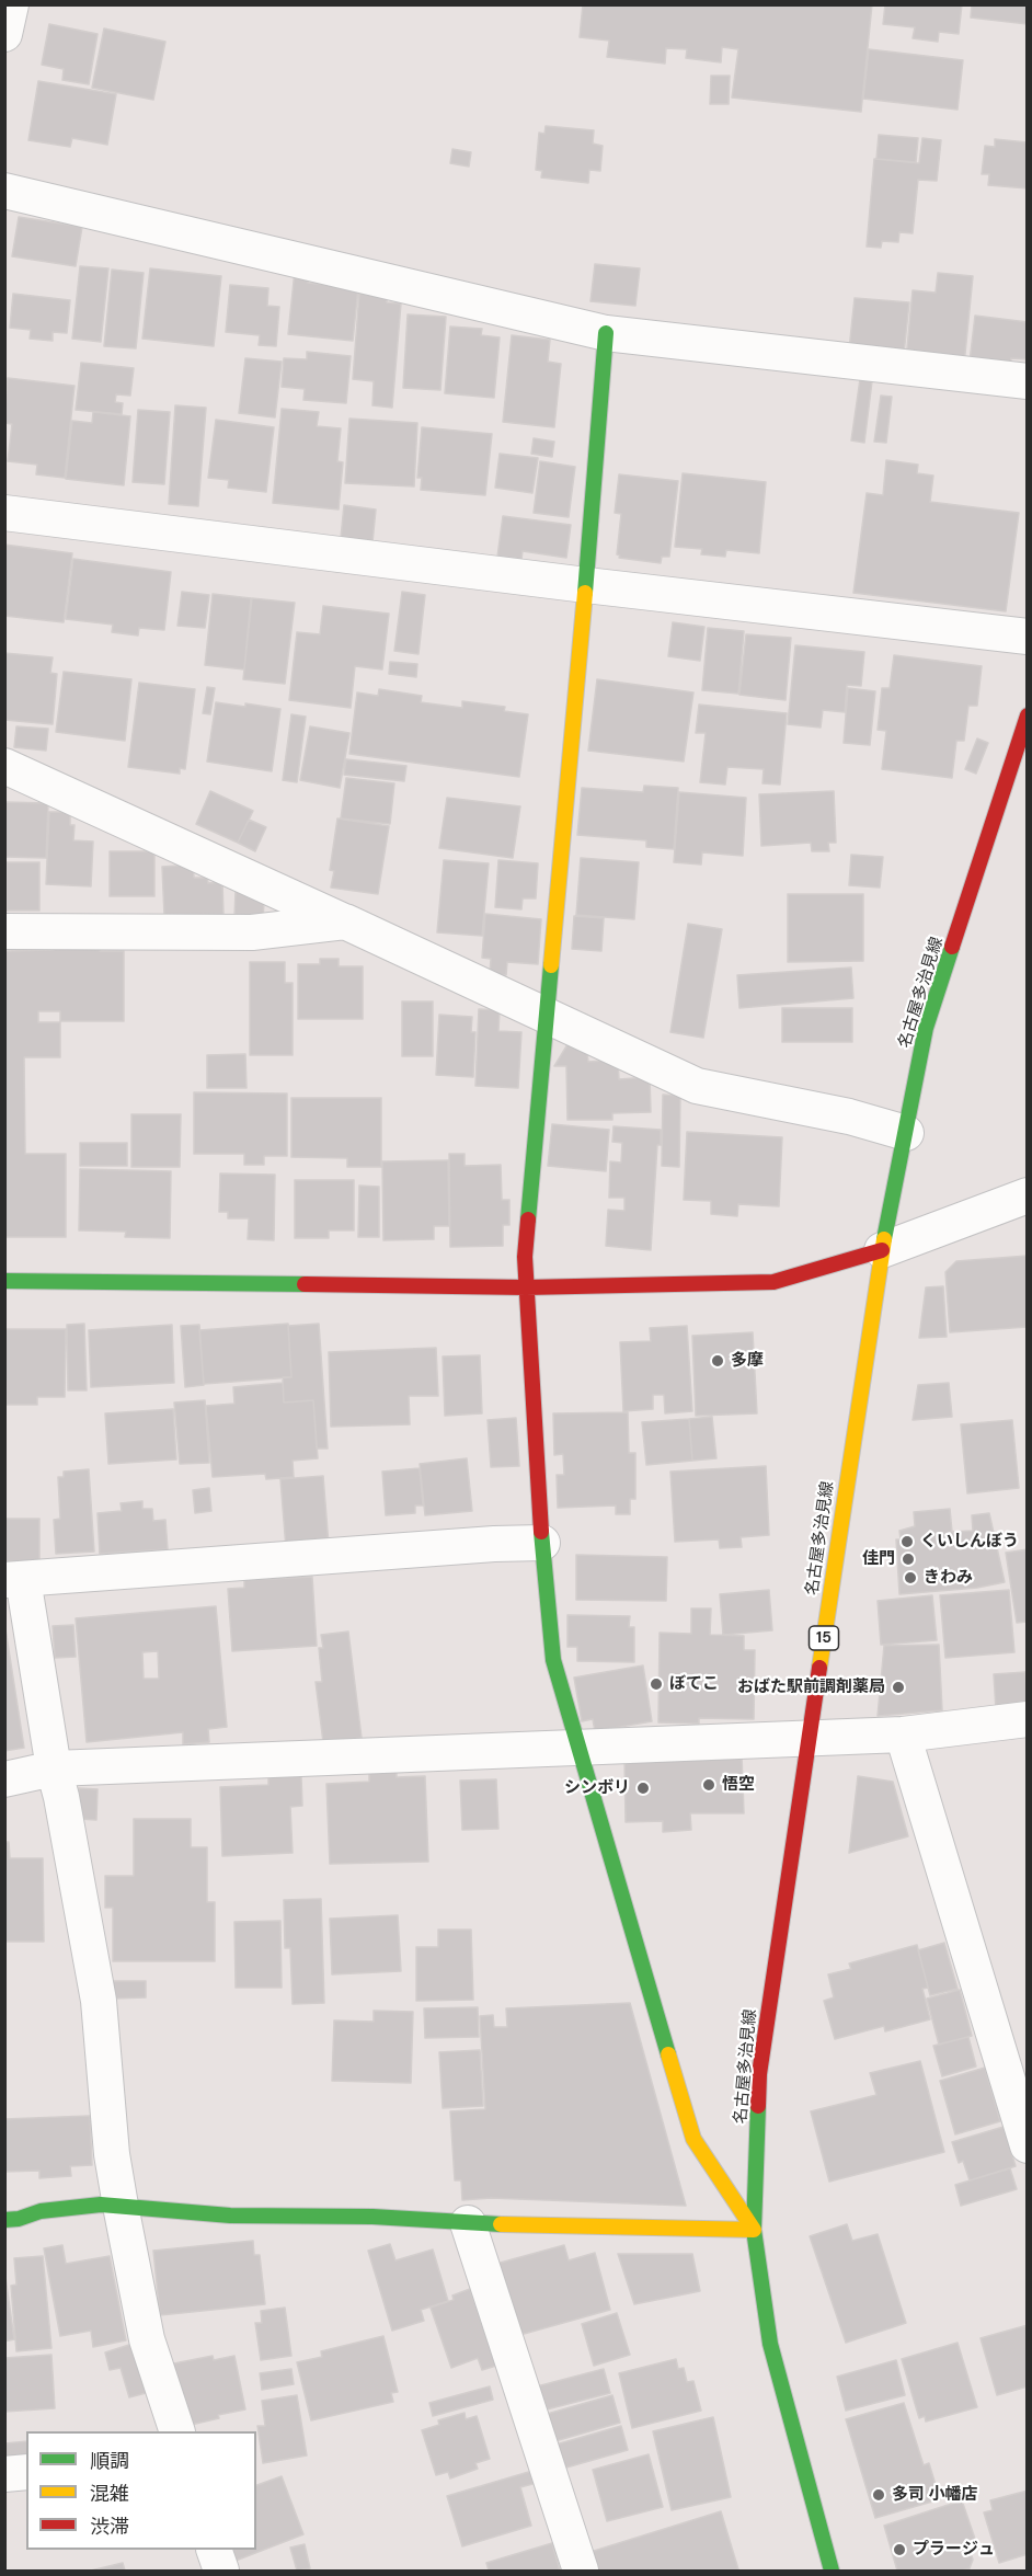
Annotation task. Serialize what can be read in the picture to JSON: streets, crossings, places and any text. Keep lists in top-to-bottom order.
{
  "streets": {
    "street": ["名古屋多治見線", "15"]
  },
  "places": [
    "多摩",
    "くいしんぼう",
    "佳門",
    "きわみ",
    "ぼてこ",
    "おばた駅前調剤薬局",
    "悟空",
    "シンボリ",
    "多司 小幡店",
    "プラージュ"
  ],
  "legend": ["順調", "混雑", "渋滞"]
}
